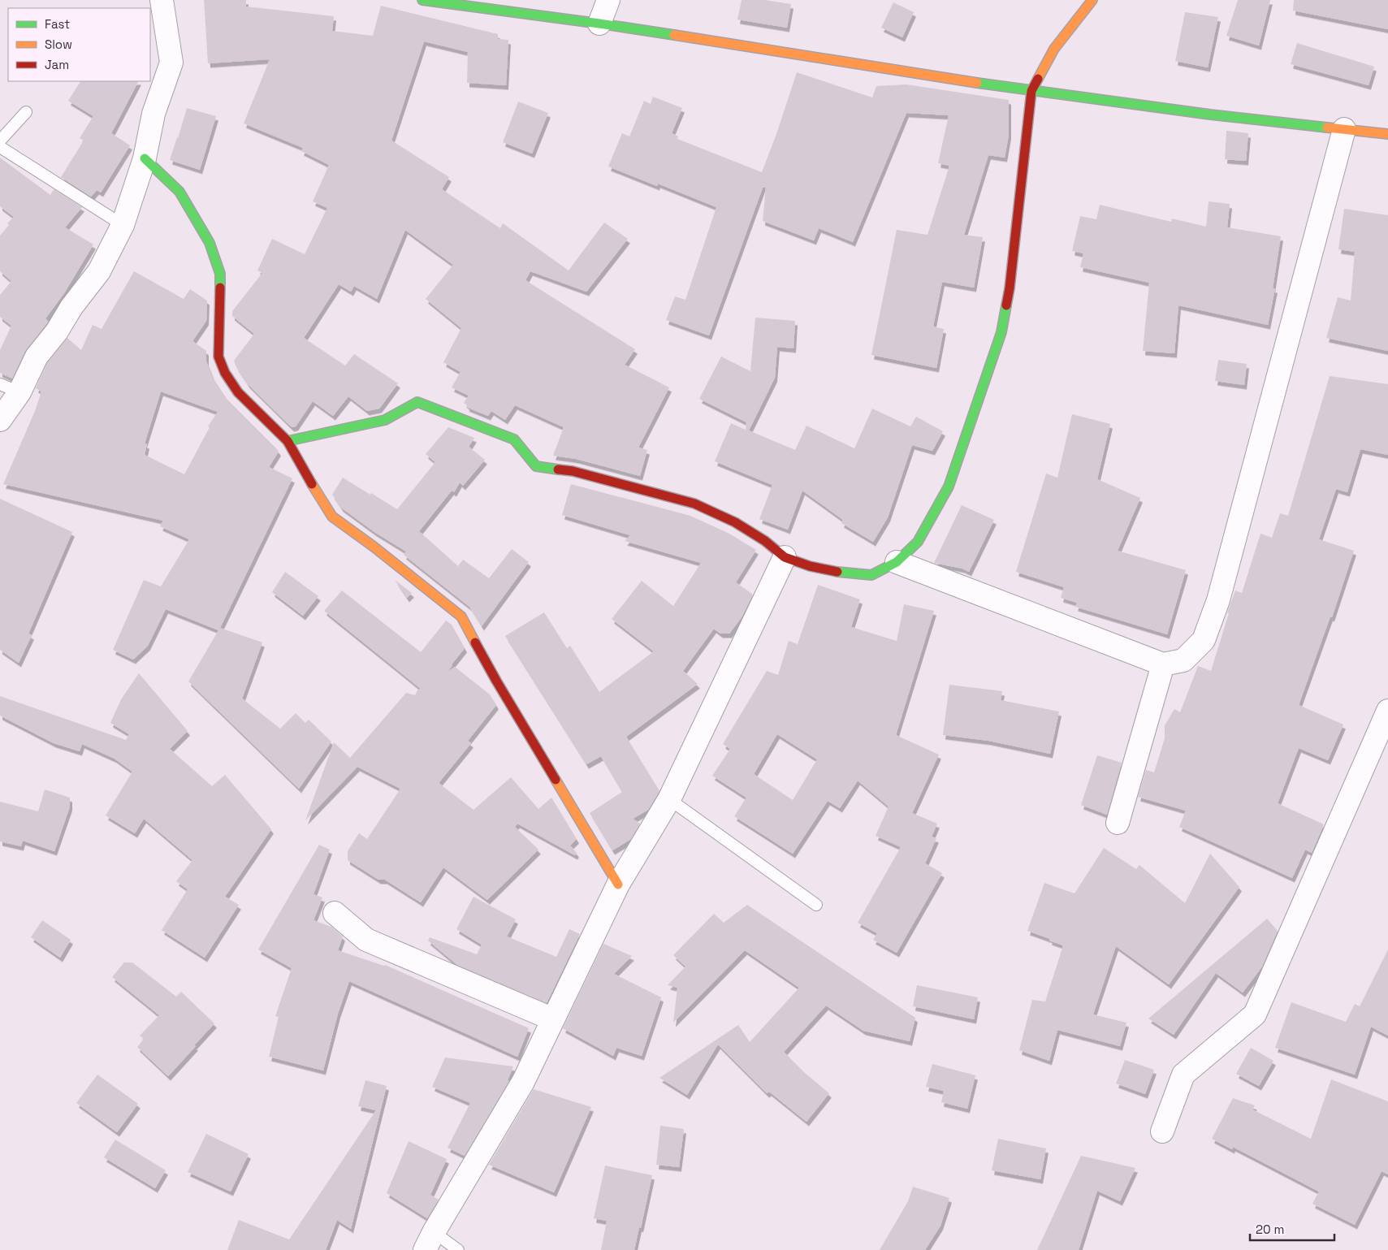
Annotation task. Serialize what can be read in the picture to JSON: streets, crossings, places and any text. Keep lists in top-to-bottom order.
{
  "legend": ["Fast", "Slow", "Jam"],
  "scale_bar": "20 m"
}
